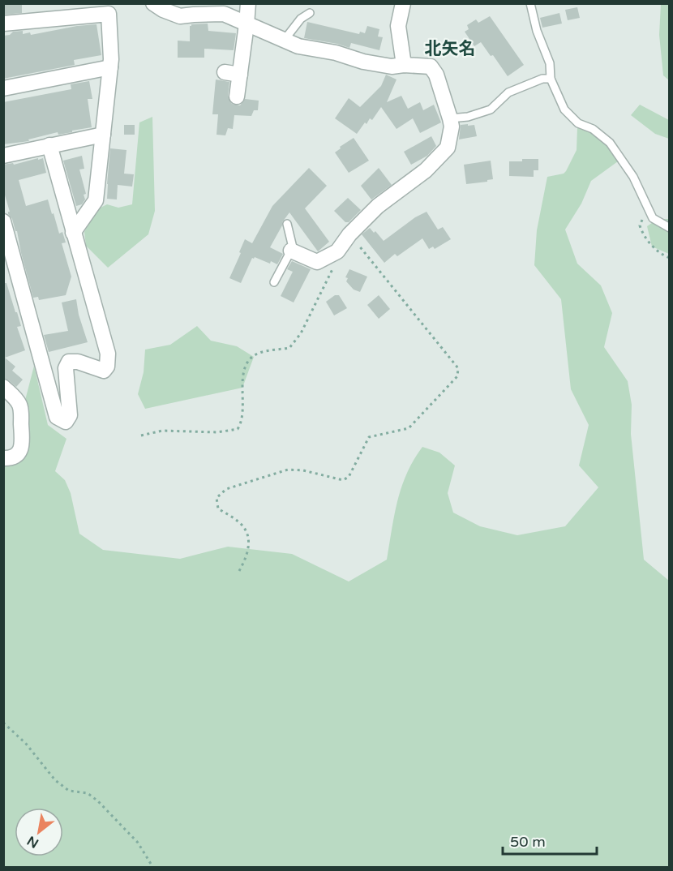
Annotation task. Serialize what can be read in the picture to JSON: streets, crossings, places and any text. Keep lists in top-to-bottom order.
{
  "districts": ["北矢名"],
  "scale_bar": "50 m",
  "north": "bottom left"
}
